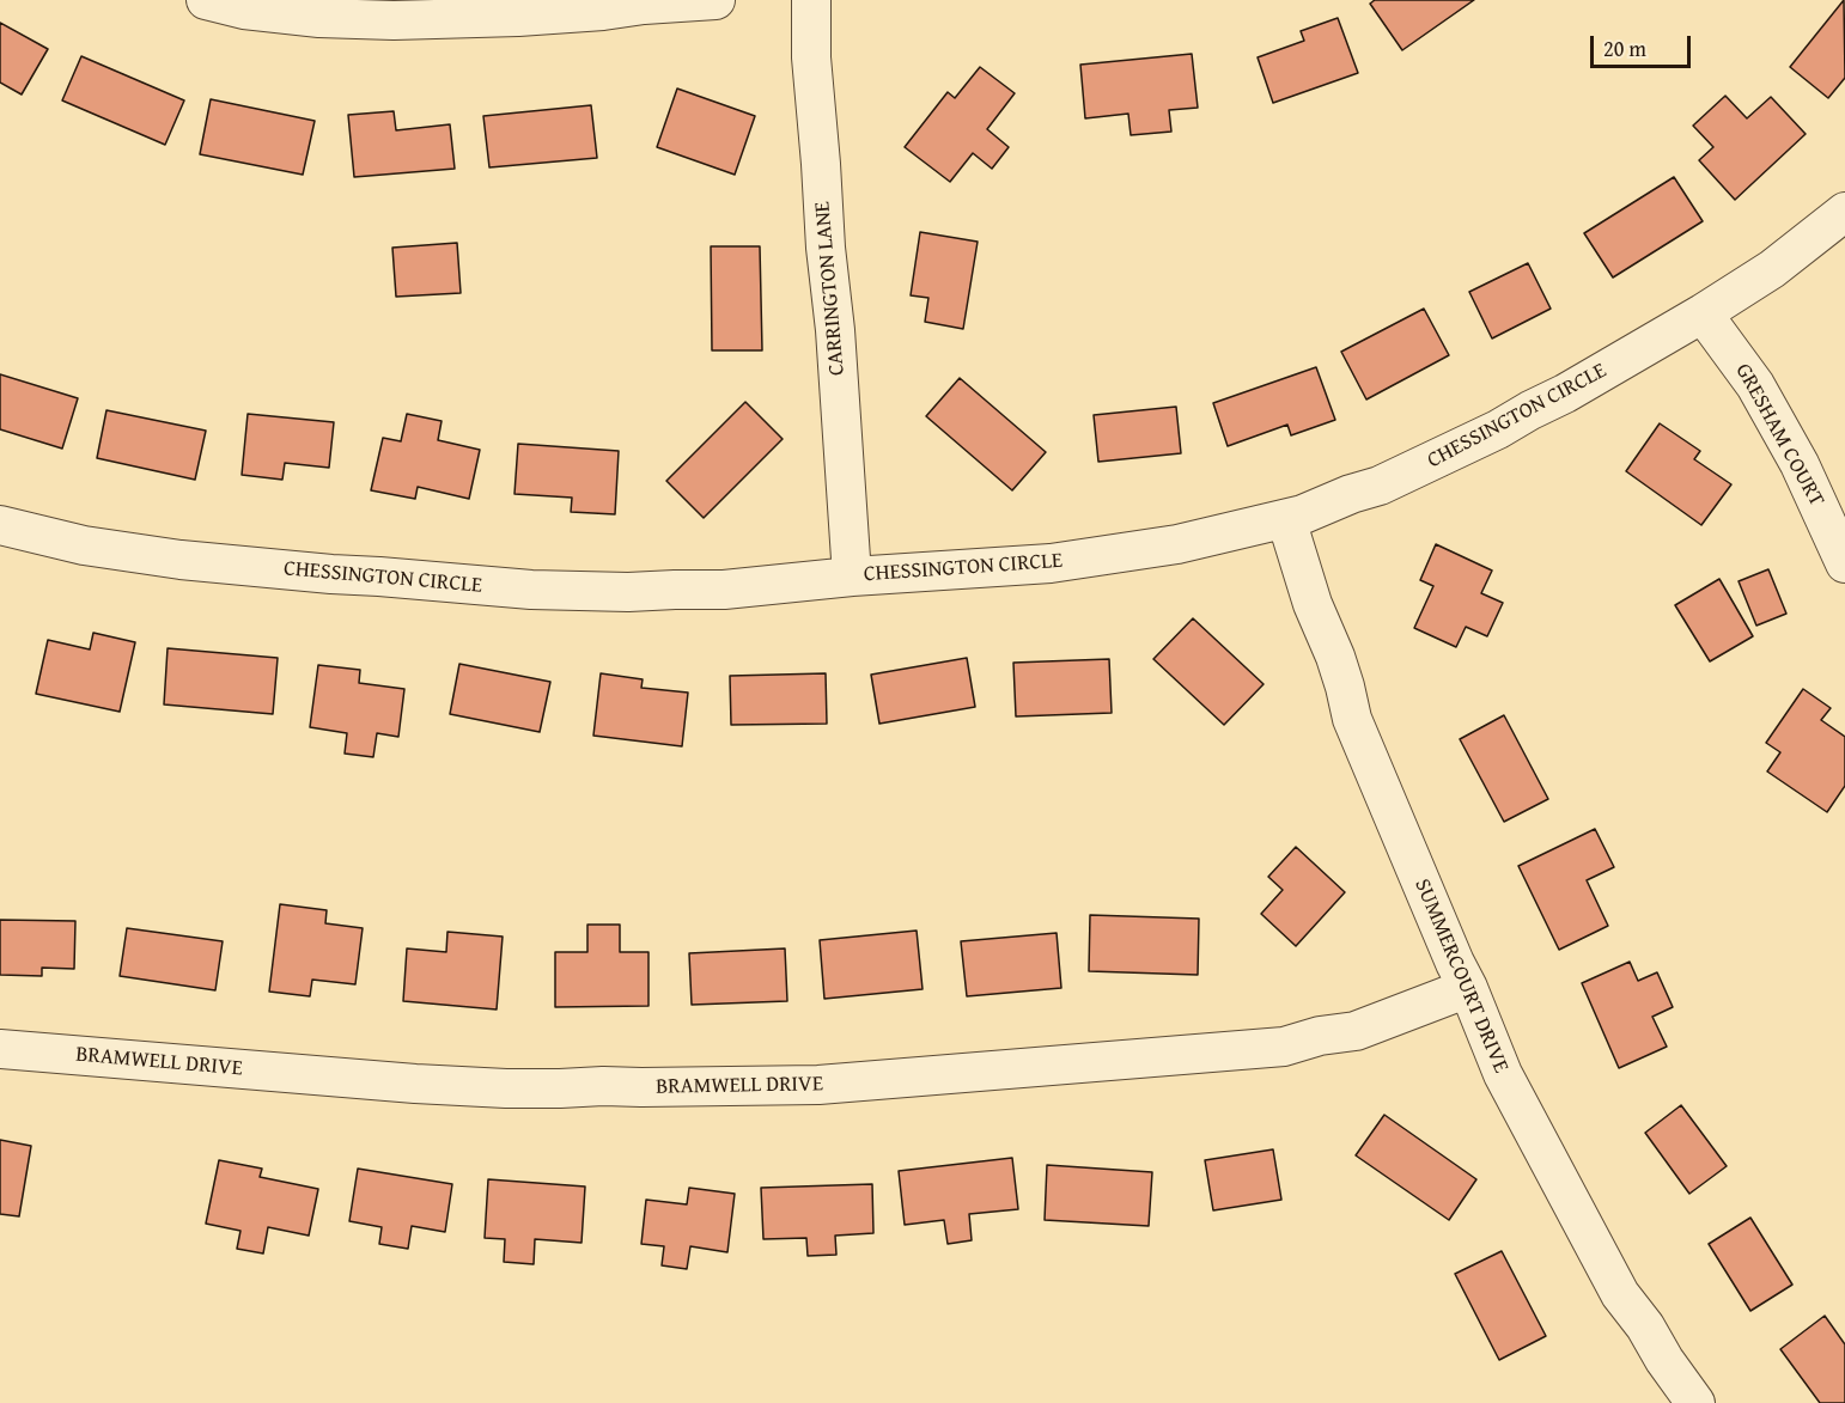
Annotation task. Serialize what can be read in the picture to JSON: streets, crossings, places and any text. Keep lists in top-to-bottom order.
{
  "streets": {
    "street": [
      "CARRINGTON LANE",
      "CHESSINGTON CIRCLE",
      "GRESHAM COURT",
      "SUMMERCOURT DRIVE",
      "BRAMWELL DRIVE"
    ]
  },
  "crossings": [
    ["CARRINGTON LANE", "CHESSINGTON CIRCLE"],
    ["CHESSINGTON CIRCLE", "GRESHAM COURT"],
    ["CHESSINGTON CIRCLE", "SUMMERCOURT DRIVE"],
    ["SUMMERCOURT DRIVE", "BRAMWELL DRIVE"]
  ],
  "scale_bar": "20 m"
}
